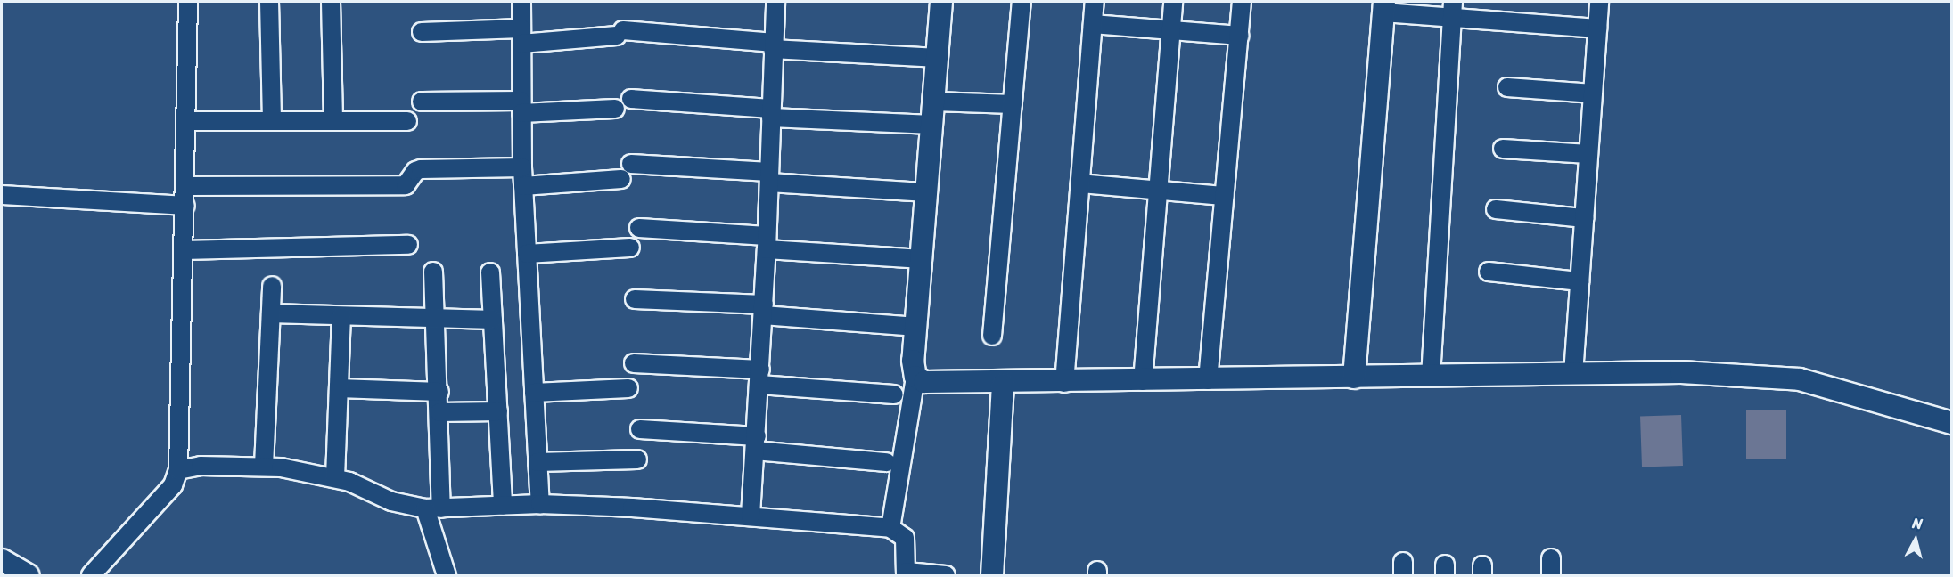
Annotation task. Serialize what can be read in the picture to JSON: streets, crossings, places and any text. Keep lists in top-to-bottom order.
{
  "north": "top"
}
